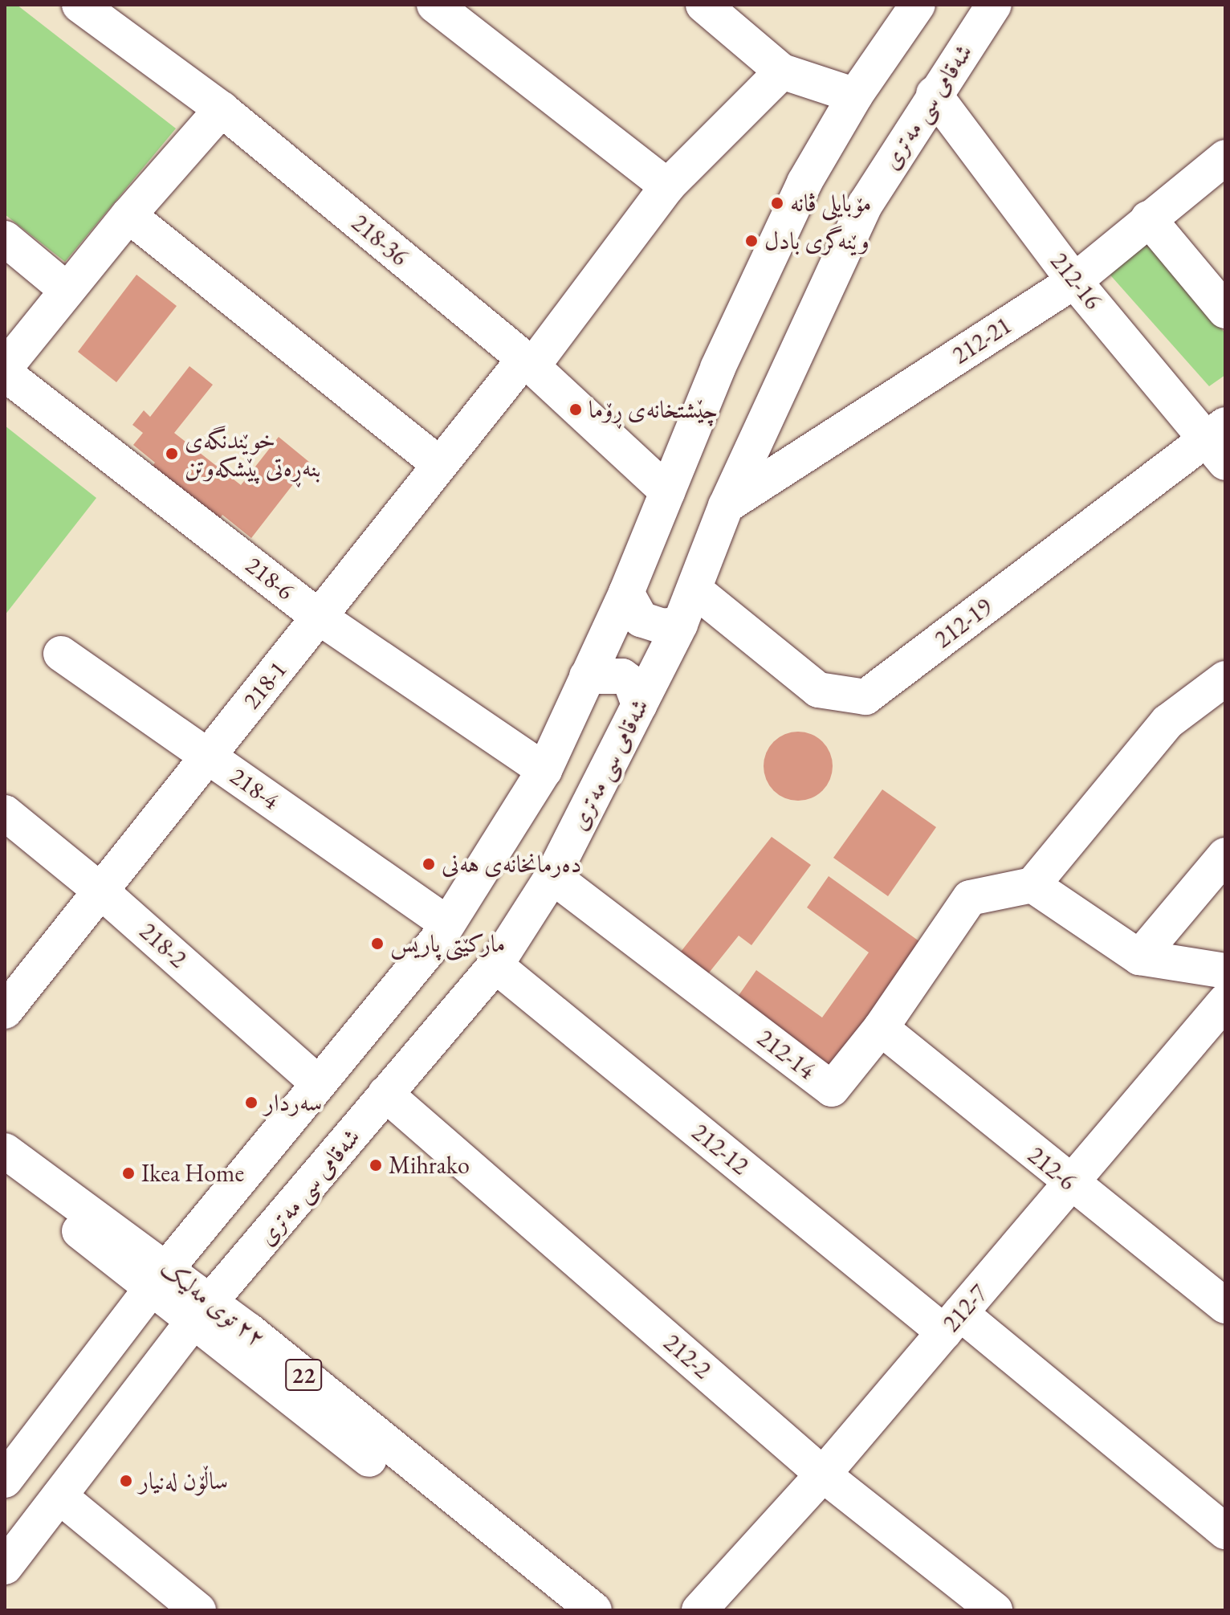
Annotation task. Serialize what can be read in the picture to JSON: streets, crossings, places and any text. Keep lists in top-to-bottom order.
{
  "streets": {
    "street": [
      "شەقامی سی مەتری",
      "218-36",
      "212-16",
      "212-21",
      "218-6",
      "212-19",
      "218-1",
      "218-4",
      "218-2",
      "212-14",
      "212-12",
      "212-6",
      "٢٢ توی مەلیک",
      "212-7",
      "212-2",
      "22"
    ]
  },
  "crossings": [
    ["شەقامی سی مەتری", "212-16"],
    ["شەقامی سی مەتری", "212-21"],
    ["شەقامی سی مەتری", "212-19"],
    ["شەقامی سی مەتری", "212-14"],
    ["شەقامی سی مەتری", "212-12"],
    ["شەقامی سی مەتری", "٢٢ توی مەلیک"],
    ["شەقامی سی مەتری", "212-2"],
    ["218-36", "218-1"],
    ["212-16", "212-21"],
    ["212-16", "212-19"],
    ["218-6", "218-1"],
    ["218-1", "218-4"],
    ["218-1", "218-2"],
    ["212-14", "212-6"],
    ["212-12", "212-7"],
    ["212-6", "212-7"],
    ["212-7", "212-2"]
  ],
  "places": [
    "مۆبایلی ڤانە",
    "وێنەگری بادل",
    "چێشتخانەی ڕۆما",
    "خوێندنگەی بنەڕەتی پێشکەوتن",
    "دەرمانخانەی هەنی",
    "مارکێتی پاریس",
    "سەردار",
    "Mihrako",
    "Ikea Home",
    "ساڵۆن لەنیار"
  ]
}
